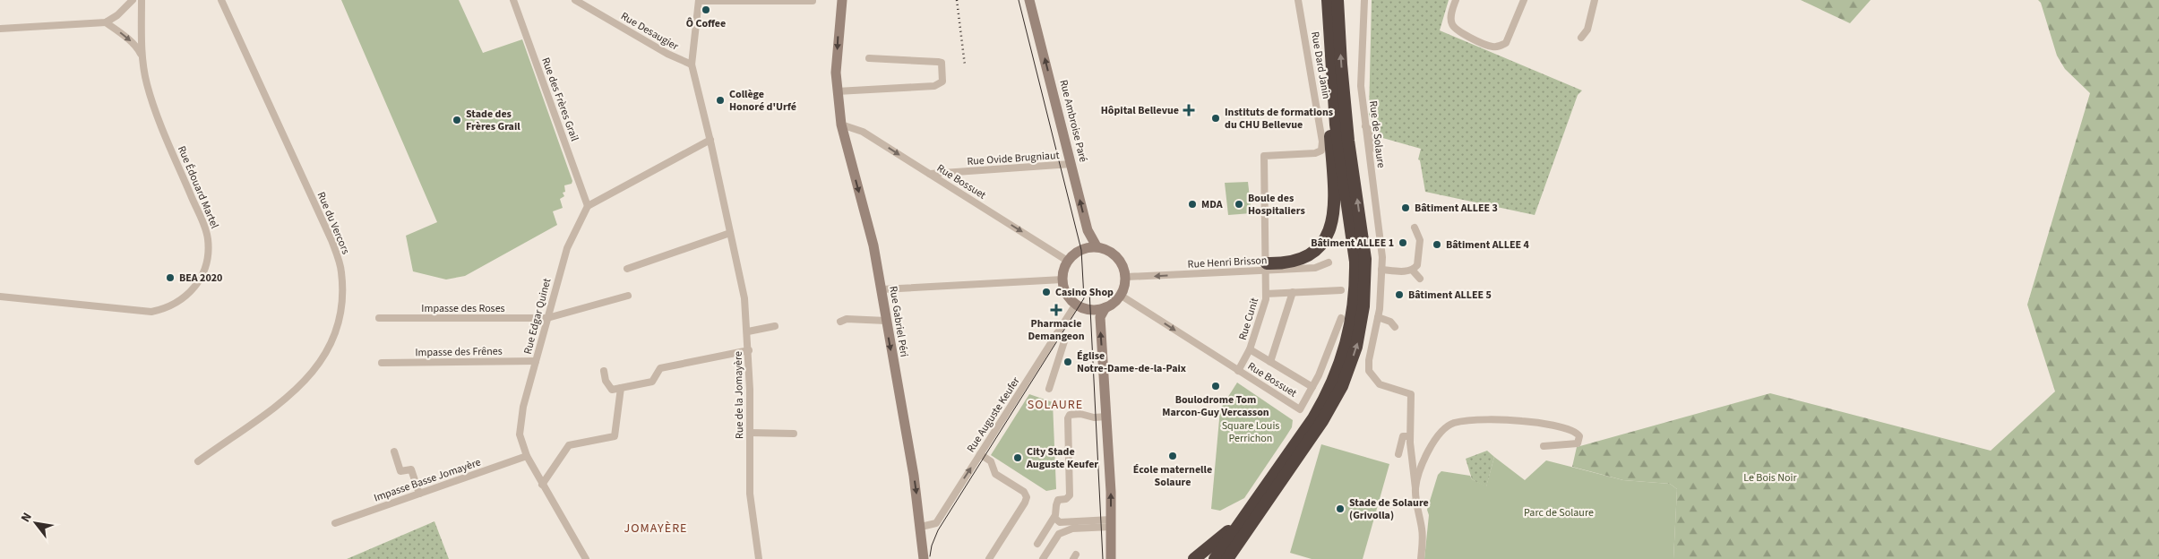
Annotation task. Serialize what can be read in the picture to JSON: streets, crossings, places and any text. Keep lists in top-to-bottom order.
{
  "streets": {
    "main road": ["Rue Ambroise Paré", "Rue Gabriel Péri"],
    "street": [
      "Rue Desaugier",
      "Rue Dard Janin",
      "Rue des Frères Grail",
      "Rue de Solaure",
      "Rue Ovide Brugniaut",
      "Rue Bossuet",
      "Rue Édouard Martel",
      "Rue du Vercors",
      "Rue Henri Brisson",
      "Impasse des Roses",
      "Rue Edgar Quinet",
      "Rue Cunit",
      "Impasse des Frênes",
      "Rue de la Jomayère",
      "Rue Auguste Keufer",
      "Impasse Basse Jomayère"
    ]
  },
  "crossings": [
    ["Rue Desaugier", "Rue de la Jomayère"],
    ["Rue Dard Janin", "Rue Henri Brisson"],
    ["Rue Dard Janin", "Rue Cunit"],
    ["Rue des Frères Grail", "Rue Edgar Quinet"],
    ["Rue Ambroise Paré", "Rue Ovide Brugniaut"],
    ["Rue Ambroise Paré", "Rue Bossuet"],
    ["Rue Ambroise Paré", "Rue Henri Brisson"],
    ["Rue Ambroise Paré", "Rue Auguste Keufer"],
    ["Rue Ovide Brugniaut", "Rue Bossuet"],
    ["Rue Bossuet", "Rue Henri Brisson"],
    ["Rue Bossuet", "Rue Cunit"],
    ["Rue Bossuet", "Rue Gabriel Péri"],
    ["Rue Bossuet", "Rue Auguste Keufer"],
    ["Rue Henri Brisson", "Rue Cunit"],
    ["Rue Henri Brisson", "Rue Auguste Keufer"],
    ["Impasse des Roses", "Rue Edgar Quinet"],
    ["Rue Edgar Quinet", "Impasse des Frênes"],
    ["Rue Edgar Quinet", "Impasse Basse Jomayère"],
    ["Rue Gabriel Péri", "Rue Auguste Keufer"]
  ],
  "one_way": [
    "Rue Ambroise Paré",
    "Rue Bossuet",
    "Rue Henri Brisson",
    "Rue Gabriel Péri"
  ],
  "districts": ["SOLAURE", "JOMAYÈRE"],
  "parks": ["Square Louis Perrichon", "Le Bois Noir", "Parc de Solaure"],
  "places": {
    "other": [
      "Ô Coffee",
      "Collège Honoré d'Urfé",
      "Instituts de formations du CHU Bellevue",
      "Stade des Frères Grail",
      "MDA",
      "Boule des Hospitaliers",
      "Bâtiment ALLEE 3",
      "Bâtiment ALLEE 1",
      "Bâtiment ALLEE 4",
      "BEA 2020",
      "Casino Shop",
      "Bâtiment ALLEE 5",
      "Église Notre-Dame-de-la-Paix",
      "Boulodrome Tom Marcon-Guy Vercasson",
      "École maternelle Solaure",
      "City Stade Auguste Keufer",
      "Stade de Solaure (Grivolla)"
    ],
    "health": ["Hôpital Bellevue", "Pharmacie Demangeon"]
  },
  "north": "top left"
}
